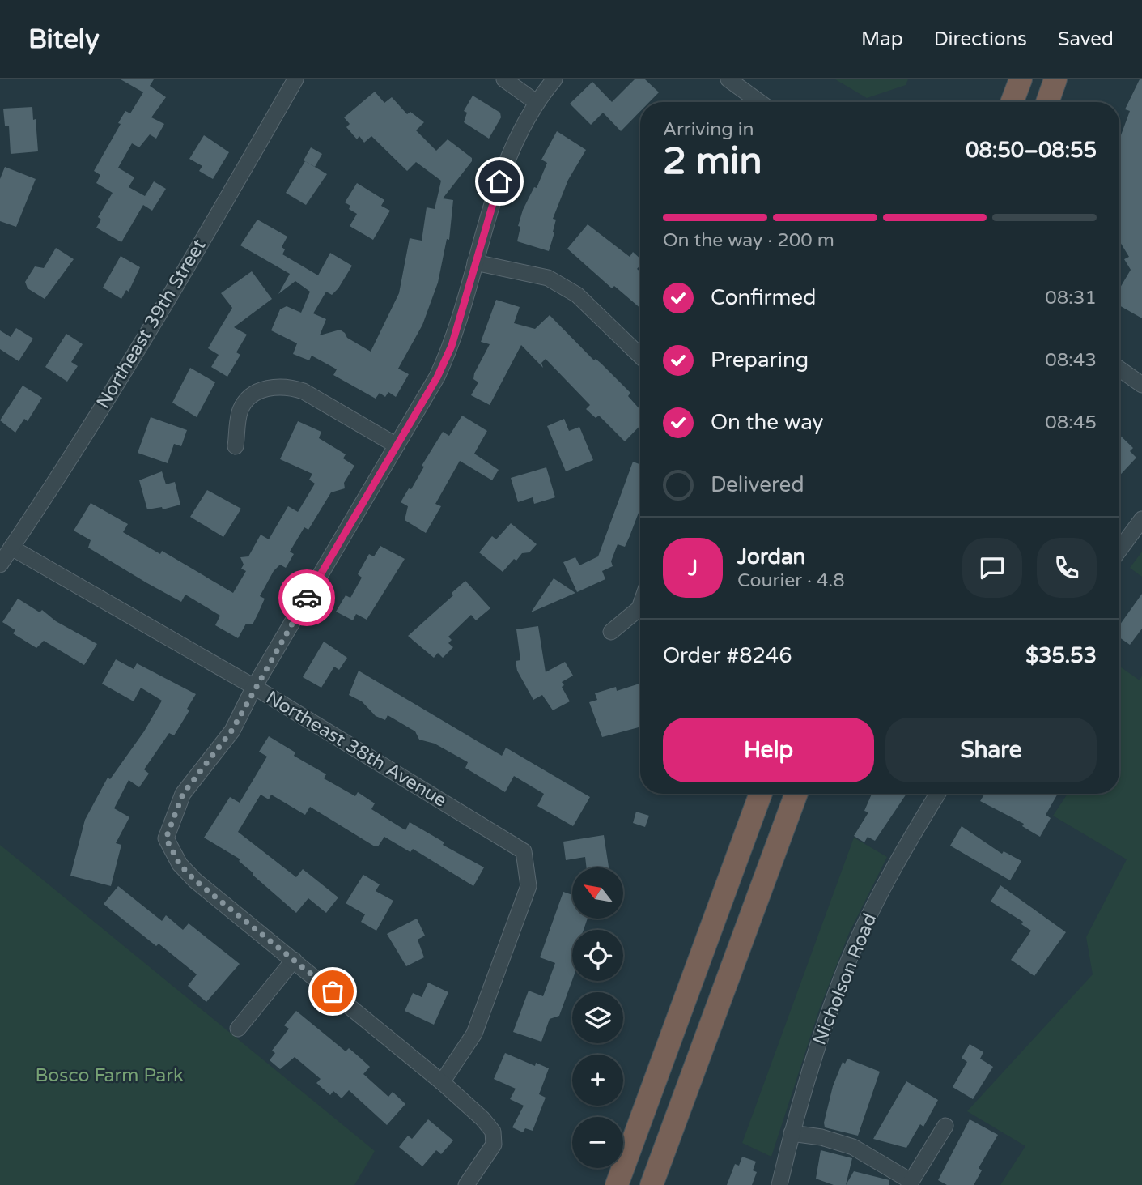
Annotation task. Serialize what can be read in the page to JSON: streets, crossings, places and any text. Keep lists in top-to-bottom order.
{
  "streets": {
    "street": ["Northeast 39th Street", "Northeast 38th Avenue", "Nicholson Road"]
  },
  "crossings": [
    ["Northeast 39th Street", "Northeast 38th Avenue"]
  ],
  "parks": ["Bosco Farm Park"],
  "north": "top left",
  "page": {
    "header": "Bitely",
    "nav": ["Map", "Directions", "Saved"],
    "heading": ["2 min", "Arriving in", "08:50–08:55"],
    "panel": [
      "Jordan",
      "Courier · 4.8",
      "Order #8246",
      "$35.53"
    ],
    "bar": "On the way · 200 m",
    "list": [
      ["Confirmed", "08:31"],
      ["Preparing", "08:43"],
      ["On the way", "08:45"],
      "Delivered"
    ],
    "round": "J",
    "buttons": ["Help", "Share"],
    "map_buttons": ["+", "−"]
  }
}
